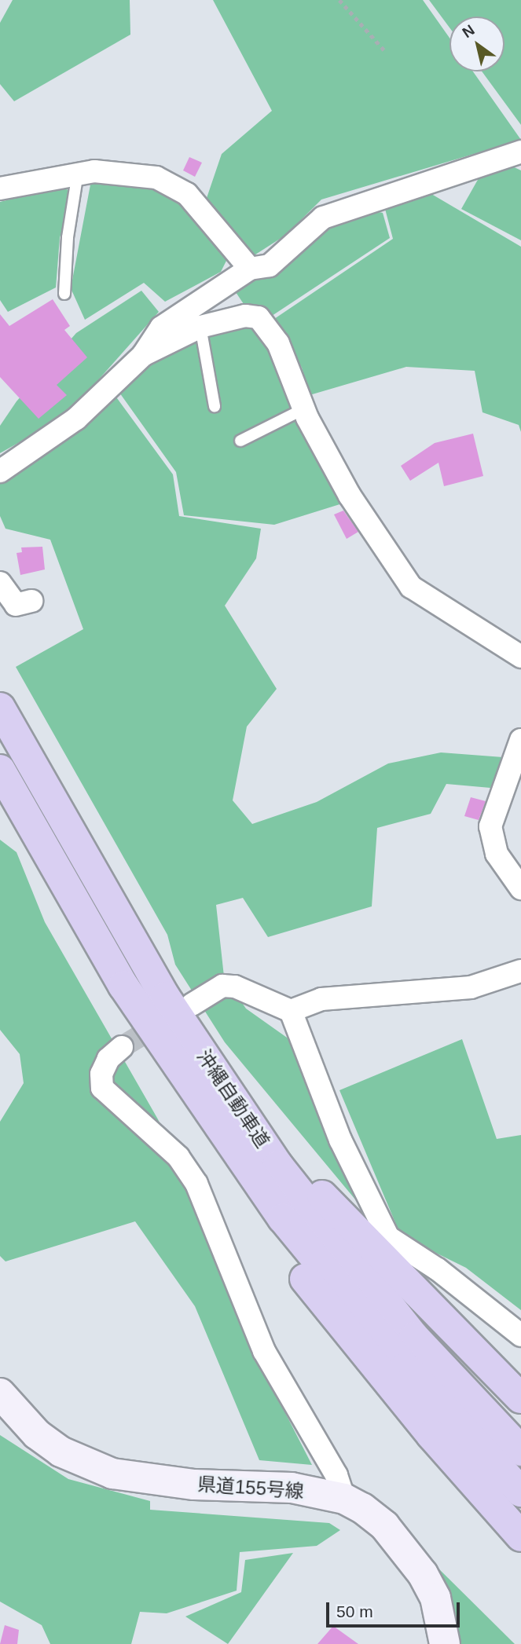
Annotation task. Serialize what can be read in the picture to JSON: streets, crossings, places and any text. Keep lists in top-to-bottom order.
{
  "streets": {
    "highway": ["沖縄自動車道"],
    "main road": ["県道155号線"]
  },
  "scale_bar": "50 m",
  "north": "top left"
}
